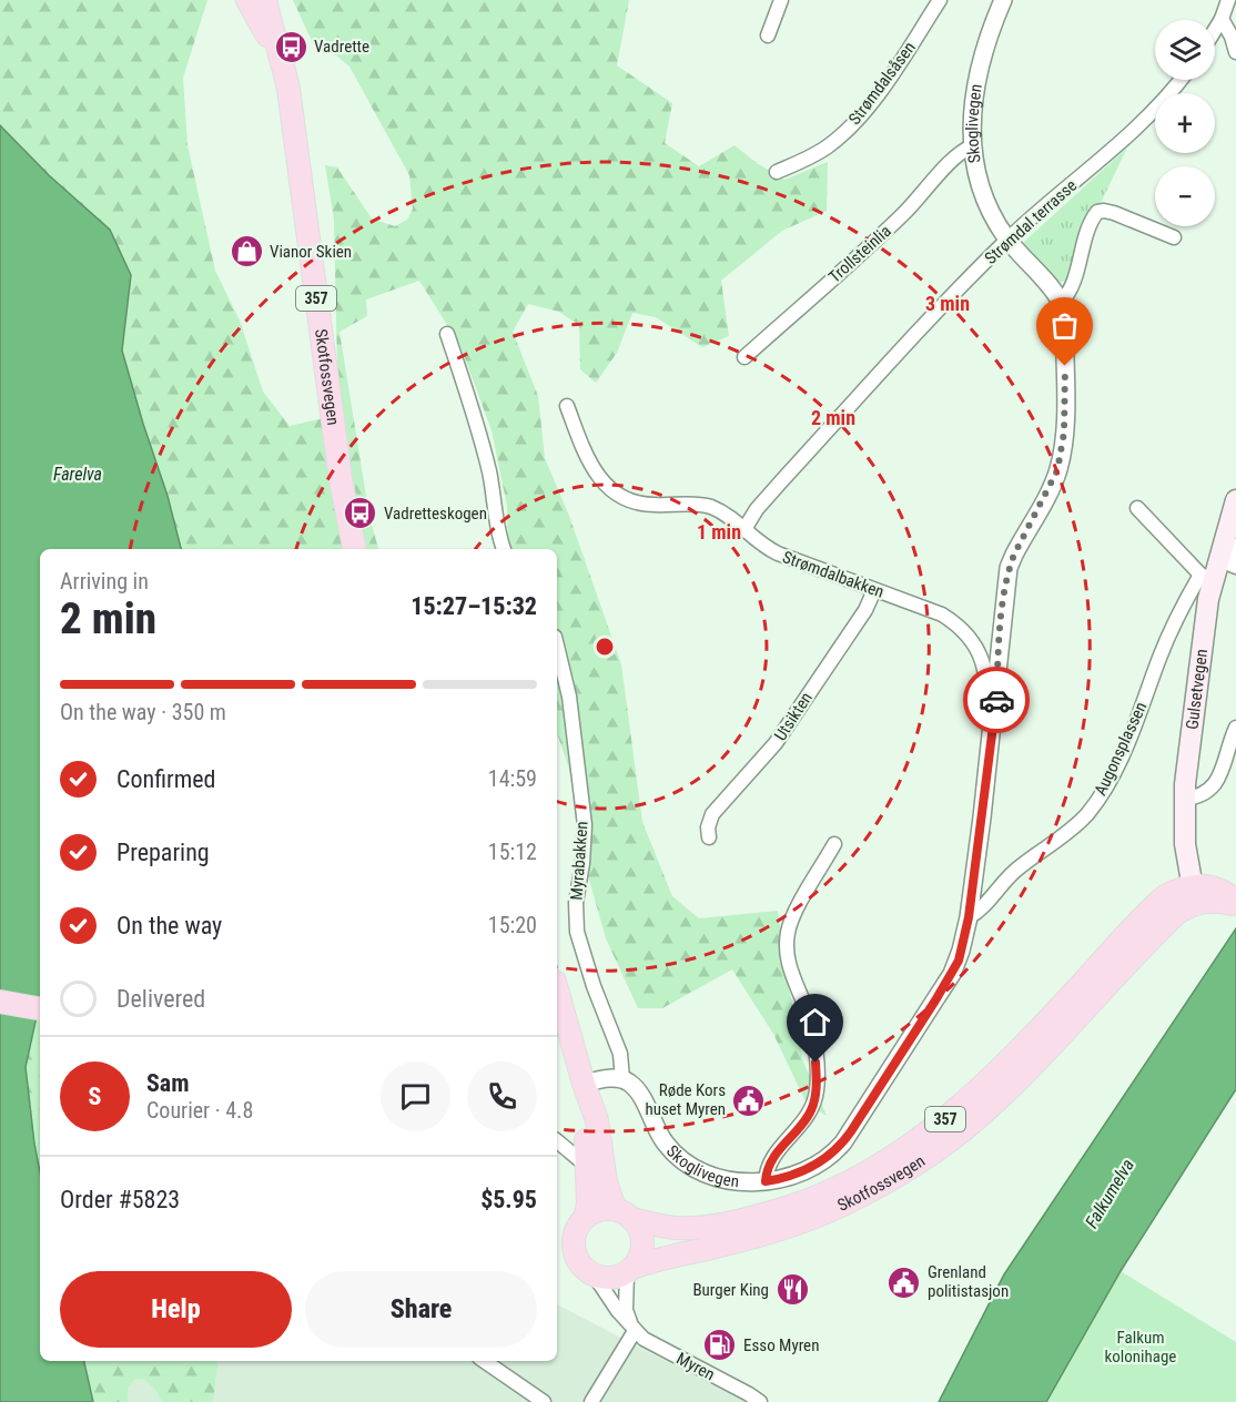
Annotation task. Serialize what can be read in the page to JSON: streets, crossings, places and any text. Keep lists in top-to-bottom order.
{
  "streets": {
    "main road": ["357", "Skotfossvegen", "Gulsetvegen"],
    "street": [
      "Strømdalsåsen",
      "Skoglivegen",
      "Strømdal terrasse",
      "Trollsteinlia",
      "Strømdalbakken",
      "Utsikten",
      "Augonsplassen",
      "Myrabakken",
      "Myren"
    ]
  },
  "crossings": [
    ["Skoglivegen", "Strømdal terrasse"],
    ["Skoglivegen", "Trollsteinlia"],
    ["Skoglivegen", "Strømdalbakken"],
    ["Skoglivegen", "Augonsplassen"],
    ["Skoglivegen", "Myrabakken"],
    ["Strømdal terrasse", "Strømdalbakken"],
    ["357", "Skotfossvegen"],
    ["357", "Myren"],
    ["Skotfossvegen", "Gulsetvegen"],
    ["Skotfossvegen", "Myren"],
    ["Strømdalbakken", "Utsikten"],
    ["Gulsetvegen", "Augonsplassen"]
  ],
  "water": ["Farelva", "Falkumelva"],
  "parks": ["Falkum kolonihage"],
  "places": {
    "bus stop": ["Vadrette", "Vadretteskogen"],
    "shop": ["Vianor Skien"],
    "public building": ["Røde Kors huset Myren", "Grenland politistasjon"],
    "restaurant": ["Burger King"],
    "fuel station": ["Esso Myren"]
  },
  "page": {
    "map_buttons": ["+", "−"],
    "heading": ["2 min", "Arriving in", "15:27–15:32"],
    "panel": [
      "Sam",
      "Courier · 4.8",
      "Order #5823",
      "$5.95"
    ],
    "bar": "On the way · 350 m",
    "list": [
      ["Confirmed", "14:59"],
      ["Preparing", "15:12"],
      ["On the way", "15:20"],
      "Delivered"
    ],
    "round": "S",
    "buttons": ["Help", "Share"]
  },
  "rings": ["3 min", "2 min", "1 min"]
}
